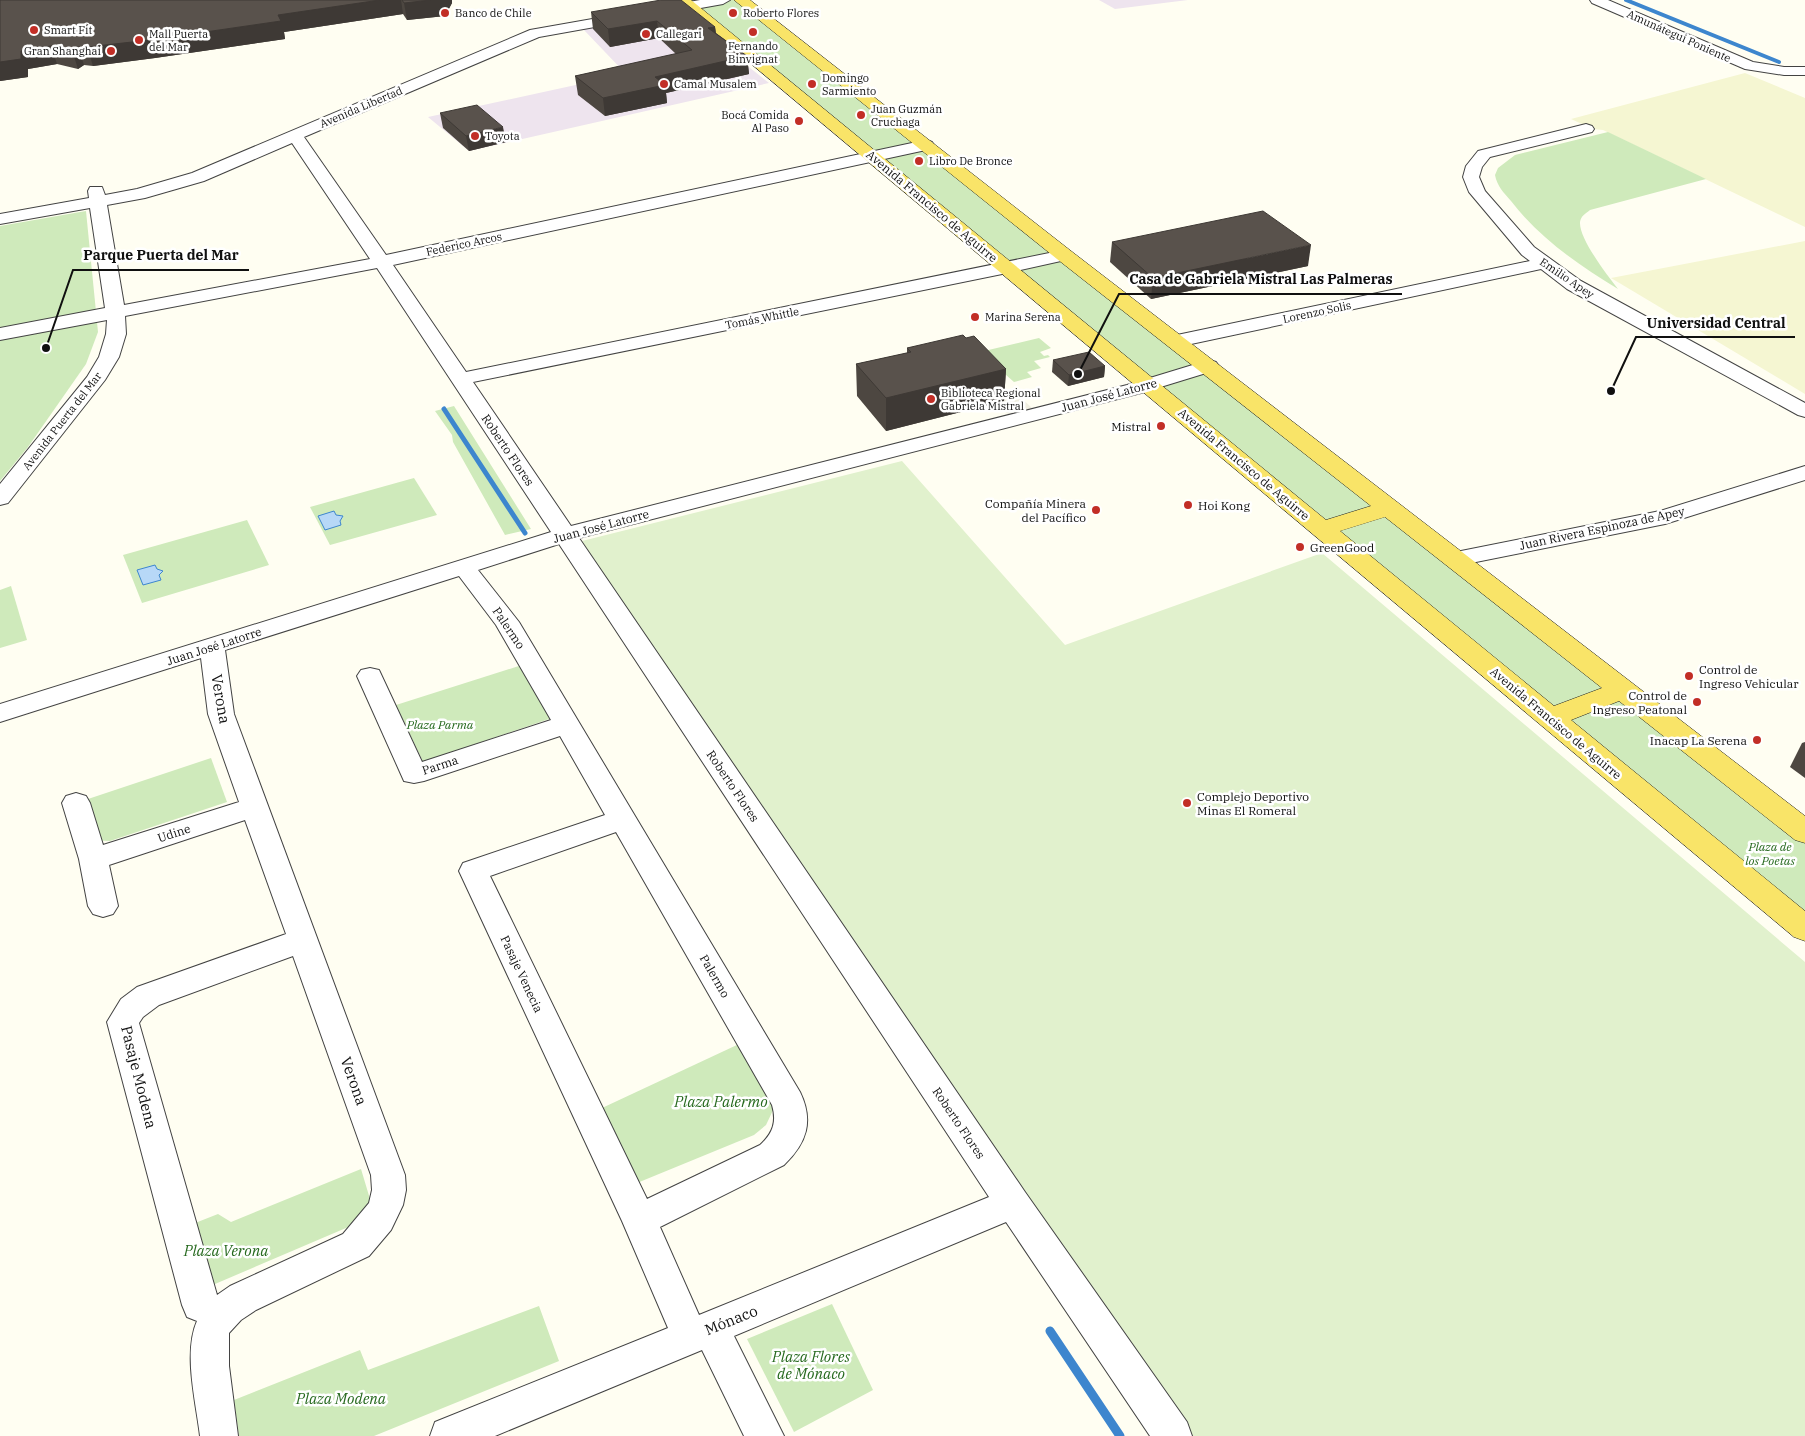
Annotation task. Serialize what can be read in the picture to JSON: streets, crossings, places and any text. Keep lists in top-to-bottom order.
{
  "streets": {
    "main road": ["Avenida Francisco de Aguirre"],
    "street": [
      "Amunátegui Poniente",
      "Avenida Libertad",
      "Federico Arcos",
      "Emilio Apey",
      "Lorenzo Solis",
      "Tomás Whittle",
      "Juan José Latorre",
      "Avenida Puerta del Mar",
      "Roberto Flores",
      "Juan Rivera Espinoza de Apey",
      "Palermo",
      "Verona",
      "Parma",
      "Udine",
      "Pasaje Venecia",
      "Pasaje Modena",
      "Mónaco"
    ]
  },
  "crossings": [
    ["Avenida Libertad", "Avenida Francisco de Aguirre"],
    ["Avenida Libertad", "Avenida Puerta del Mar"],
    ["Avenida Libertad", "Roberto Flores"],
    ["Avenida Francisco de Aguirre", "Federico Arcos"],
    ["Avenida Francisco de Aguirre", "Lorenzo Solis"],
    ["Avenida Francisco de Aguirre", "Tomás Whittle"],
    ["Avenida Francisco de Aguirre", "Juan José Latorre"],
    ["Avenida Francisco de Aguirre", "Juan Rivera Espinoza de Apey"],
    ["Federico Arcos", "Avenida Puerta del Mar"],
    ["Federico Arcos", "Roberto Flores"],
    ["Emilio Apey", "Lorenzo Solis"],
    ["Tomás Whittle", "Roberto Flores"],
    ["Juan José Latorre", "Roberto Flores"],
    ["Juan José Latorre", "Palermo"],
    ["Juan José Latorre", "Verona"],
    ["Roberto Flores", "Mónaco"],
    ["Palermo", "Parma"],
    ["Palermo", "Pasaje Venecia"],
    ["Verona", "Udine"],
    ["Verona", "Pasaje Modena"]
  ],
  "parks": [
    "Plaza Parma",
    "Plaza de los Poetas",
    "Plaza Palermo",
    "Plaza Verona",
    "Plaza Flores de Mónaco",
    "Plaza Modena"
  ],
  "places": [
    "Banco de Chile",
    "Roberto Flores",
    "Smart Fit",
    "Fernando Binvignat",
    "Callegari",
    "Mall Puerta del Mar",
    "Gran Shanghai",
    "Camal Musalem",
    "Domingo Sarmiento",
    "Juan Guzmán Cruchaga",
    "Bocá Comida Al Paso",
    "Toyota",
    "Libro De Bronce",
    "Marina Serena",
    "Parque Puerta del Mar",
    "Casa de Gabriela Mistral Las Palmeras",
    "Universidad Central",
    "Biblioteca Regional Gabriela Mistral",
    "Mistral",
    "Hoi Kong",
    "Compañía Minera del Pacífico",
    "GreenGood",
    "Control de Ingreso Vehicular",
    "Control de Ingreso Peatonal",
    "Inacap La Serena",
    "Complejo Deportivo Minas El Romeral"
  ]
}
